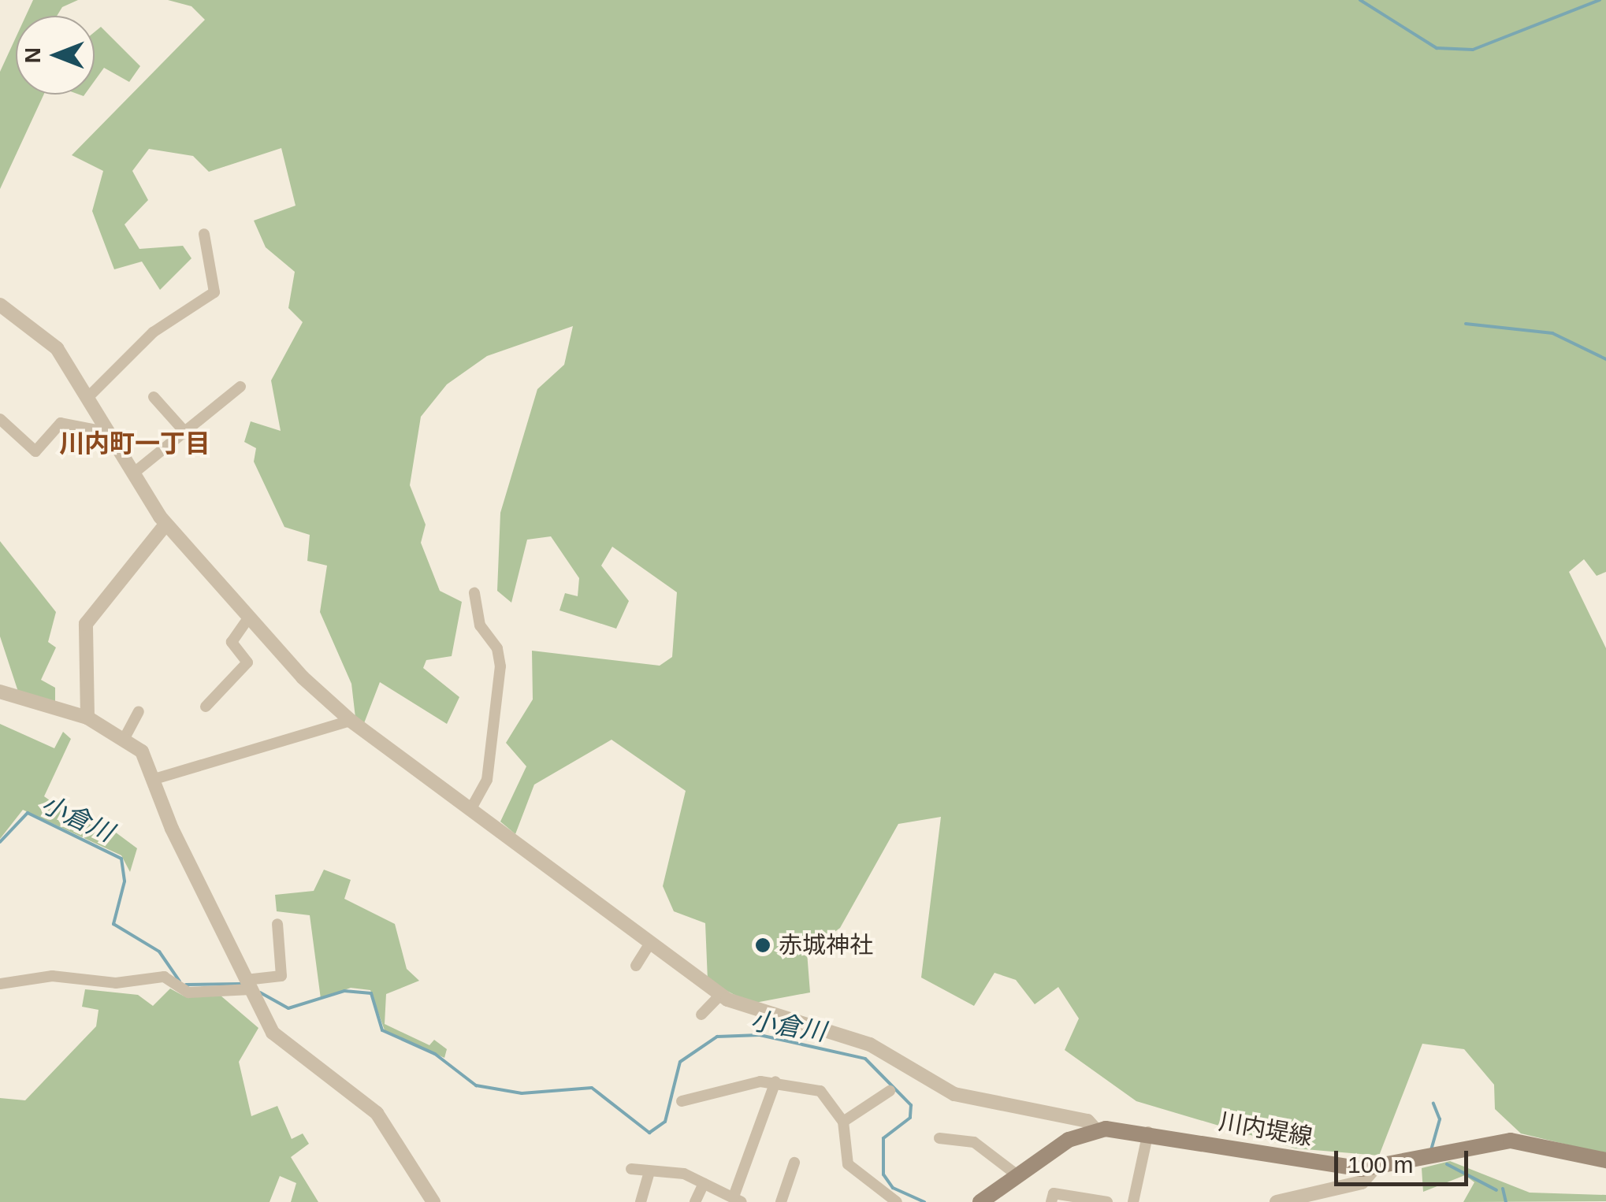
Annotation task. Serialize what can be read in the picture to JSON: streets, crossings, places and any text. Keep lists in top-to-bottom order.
{
  "streets": {
    "main road": ["川内堤線"]
  },
  "districts": ["川内町一丁目"],
  "water": ["小倉川"],
  "places": ["赤城神社"],
  "scale_bar": "100 m",
  "north": "left"
}
